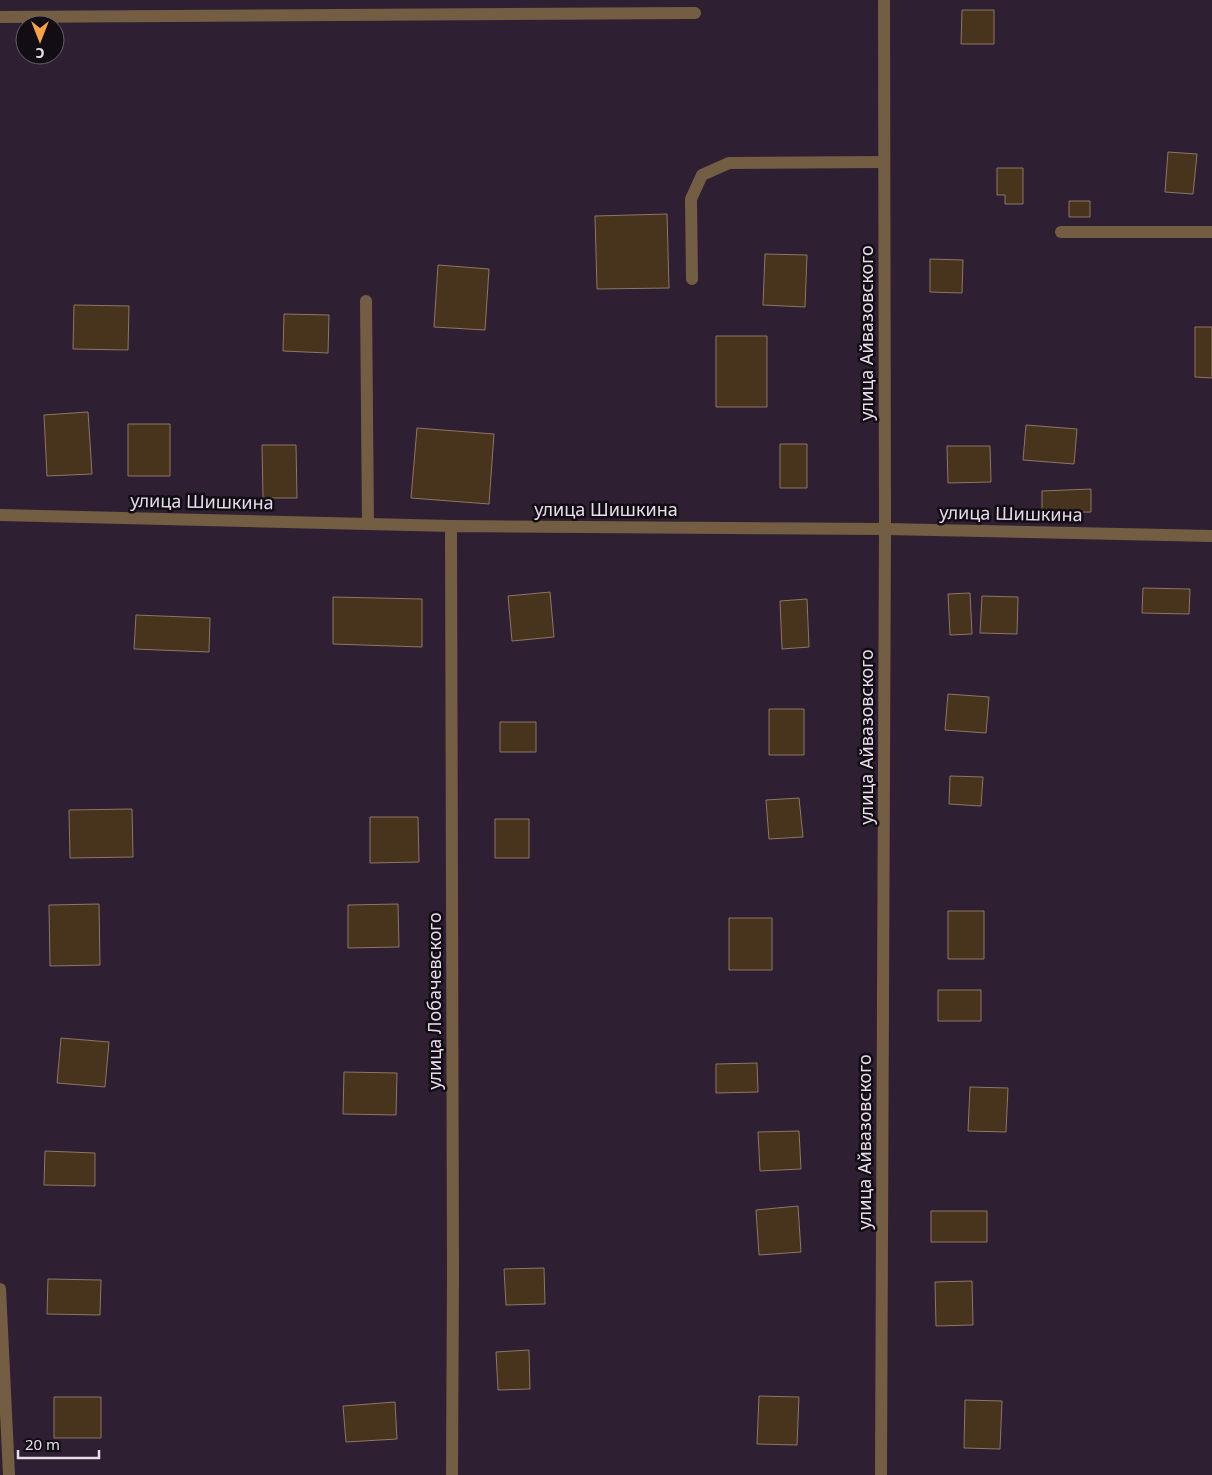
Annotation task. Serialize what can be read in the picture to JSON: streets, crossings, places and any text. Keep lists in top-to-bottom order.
{
  "streets": {
    "street": ["улица Айвазовского", "улица Шишкина", "улица Лобачевского"]
  },
  "crossings": [
    ["улица Айвазовского", "улица Шишкина"],
    ["улица Шишкина", "улица Лобачевского"]
  ],
  "scale_bar": "20 m",
  "north": "bottom"
}
